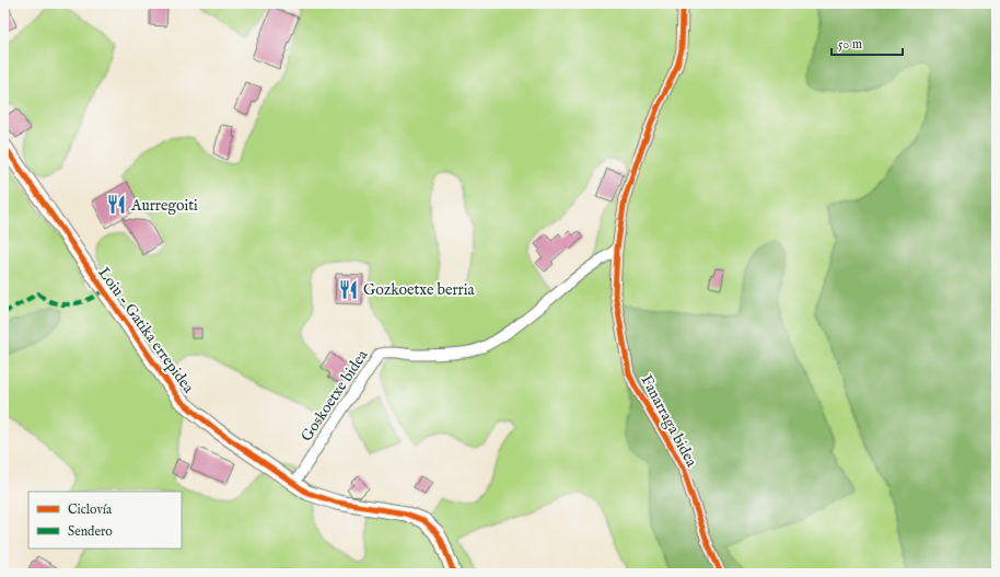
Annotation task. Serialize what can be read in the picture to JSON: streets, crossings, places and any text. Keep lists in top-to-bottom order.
{
  "streets": {
    "street": ["Loiu - Gatika errepidea", "Goskoetxe bidea", "Fanarraga bidea"]
  },
  "crossings": [
    ["Loiu - Gatika errepidea", "Goskoetxe bidea"],
    ["Goskoetxe bidea", "Fanarraga bidea"]
  ],
  "places": {
    "restaurant": ["Aurregoiti", "Gozkoetxe berria"]
  },
  "legend": ["Ciclovía", "Sendero"],
  "scale_bar": "50 m"
}
